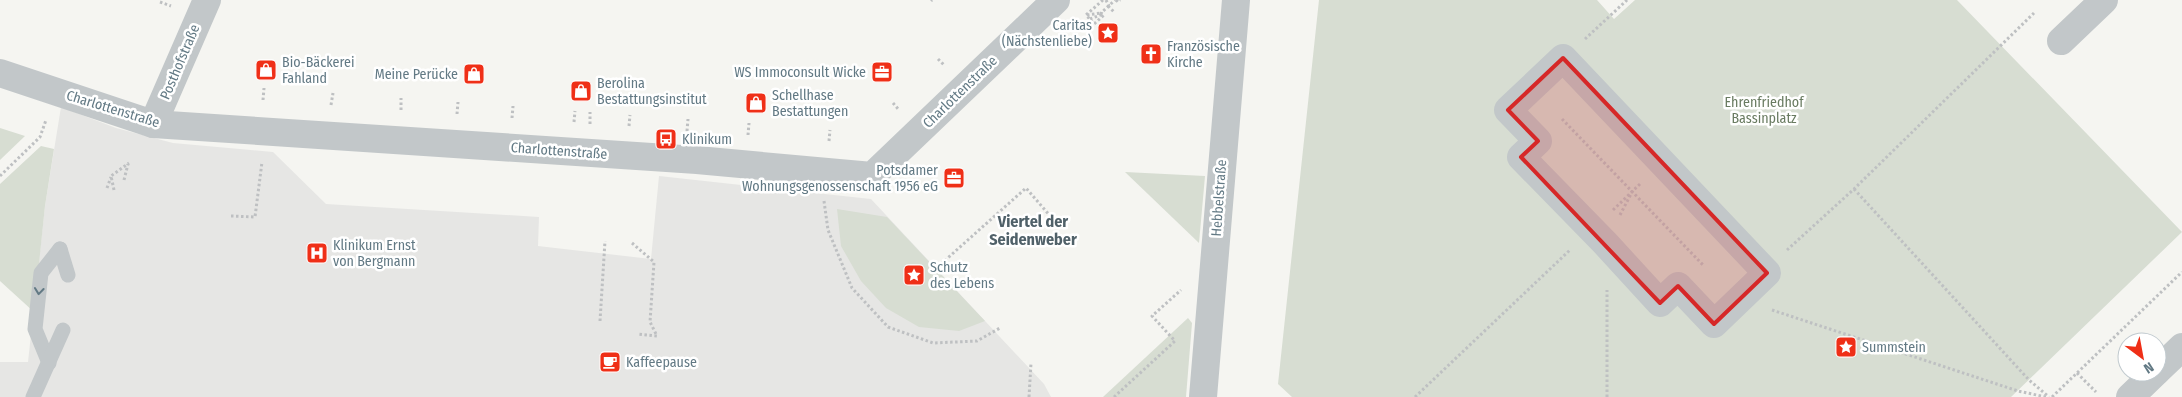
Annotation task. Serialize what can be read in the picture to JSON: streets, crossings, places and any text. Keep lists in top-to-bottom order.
{
  "streets": {
    "street": ["Posthofstraße", "Charlottenstraße", "Hebbelstraße"]
  },
  "crossings": [
    ["Posthofstraße", "Charlottenstraße"]
  ],
  "districts": ["Viertel der Seidenweber"],
  "parks": ["Ehrenfriedhof Bassinplatz"],
  "places": {
    "place": ["Caritas (Nächstenliebe)", "Schutz des Lebens", "Summstein"],
    "church": ["Französische Kirche"],
    "shop": [
      "Bio-Bäckerei Fahland",
      "Meine Perücke",
      "Berolina Bestattungsinstitut",
      "Schellhase Bestattungen"
    ],
    "office": ["WS Immoconsult Wicke", "Potsdamer Wohnungsgenossenschaft 1956 eG"],
    "bus stop": ["Klinikum"],
    "hospital": ["Klinikum Ernst von Bergmann"],
    "cafe": ["Kaffeepause"]
  },
  "north": "bottom right"
}
